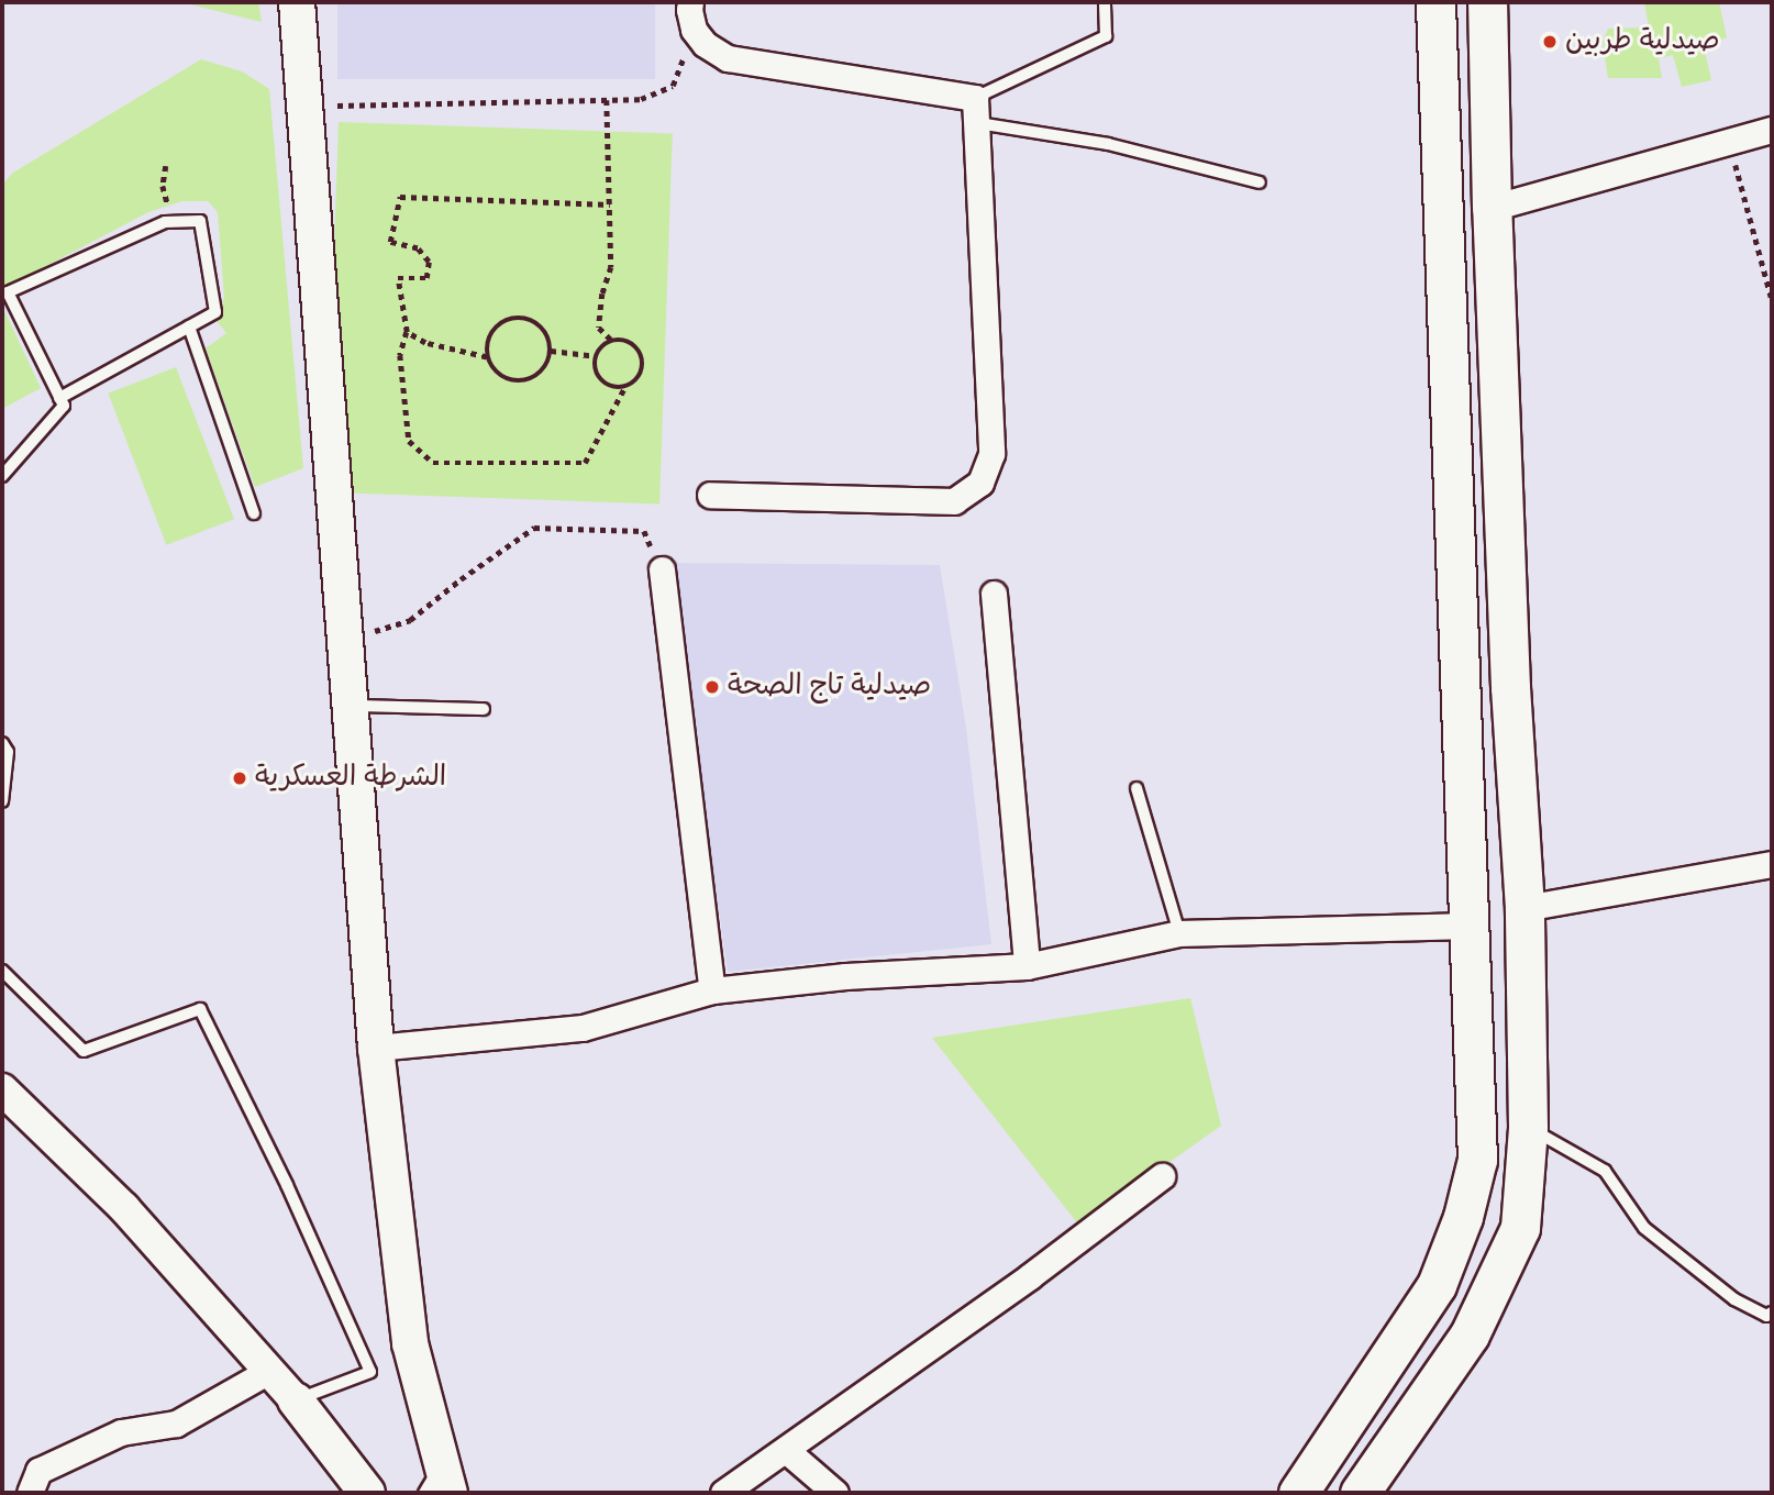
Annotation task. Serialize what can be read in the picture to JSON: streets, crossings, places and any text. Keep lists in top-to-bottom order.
{
  "places": ["صيدلية طربين", "صيدلية تاج الصحة", "الشرطة العسكرية"]
}
